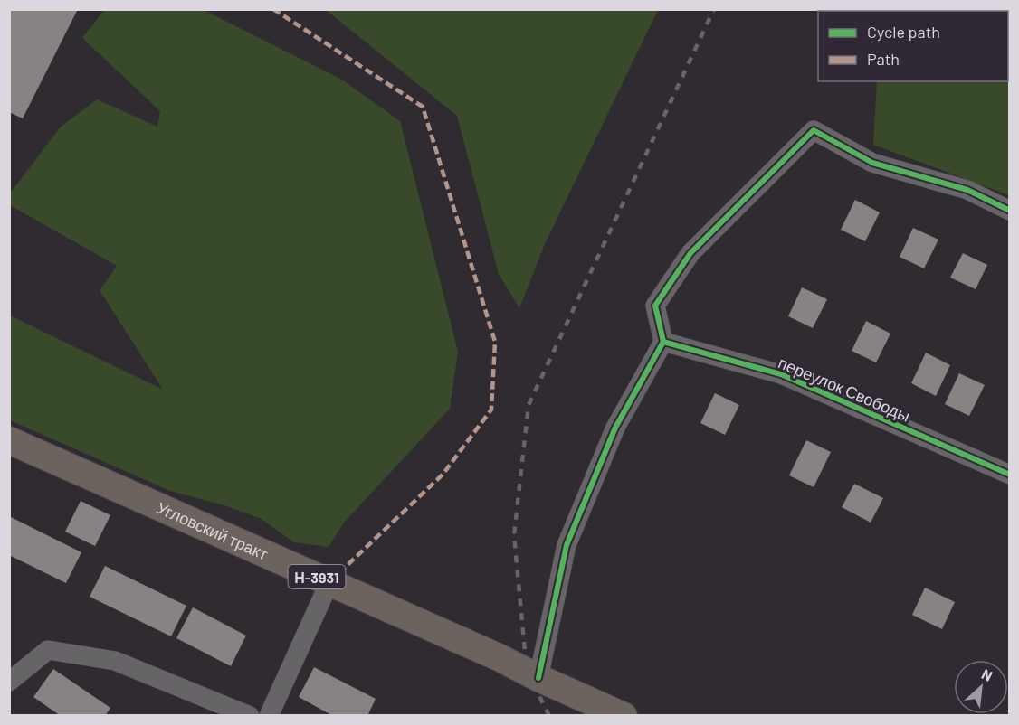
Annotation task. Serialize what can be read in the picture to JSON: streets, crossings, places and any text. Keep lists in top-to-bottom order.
{
  "streets": {
    "highway": ["Угловский тракт", "Н-3931"],
    "street": ["переулок Свободы"]
  },
  "legend": ["Cycle path", "Path"],
  "north": "top right"
}
